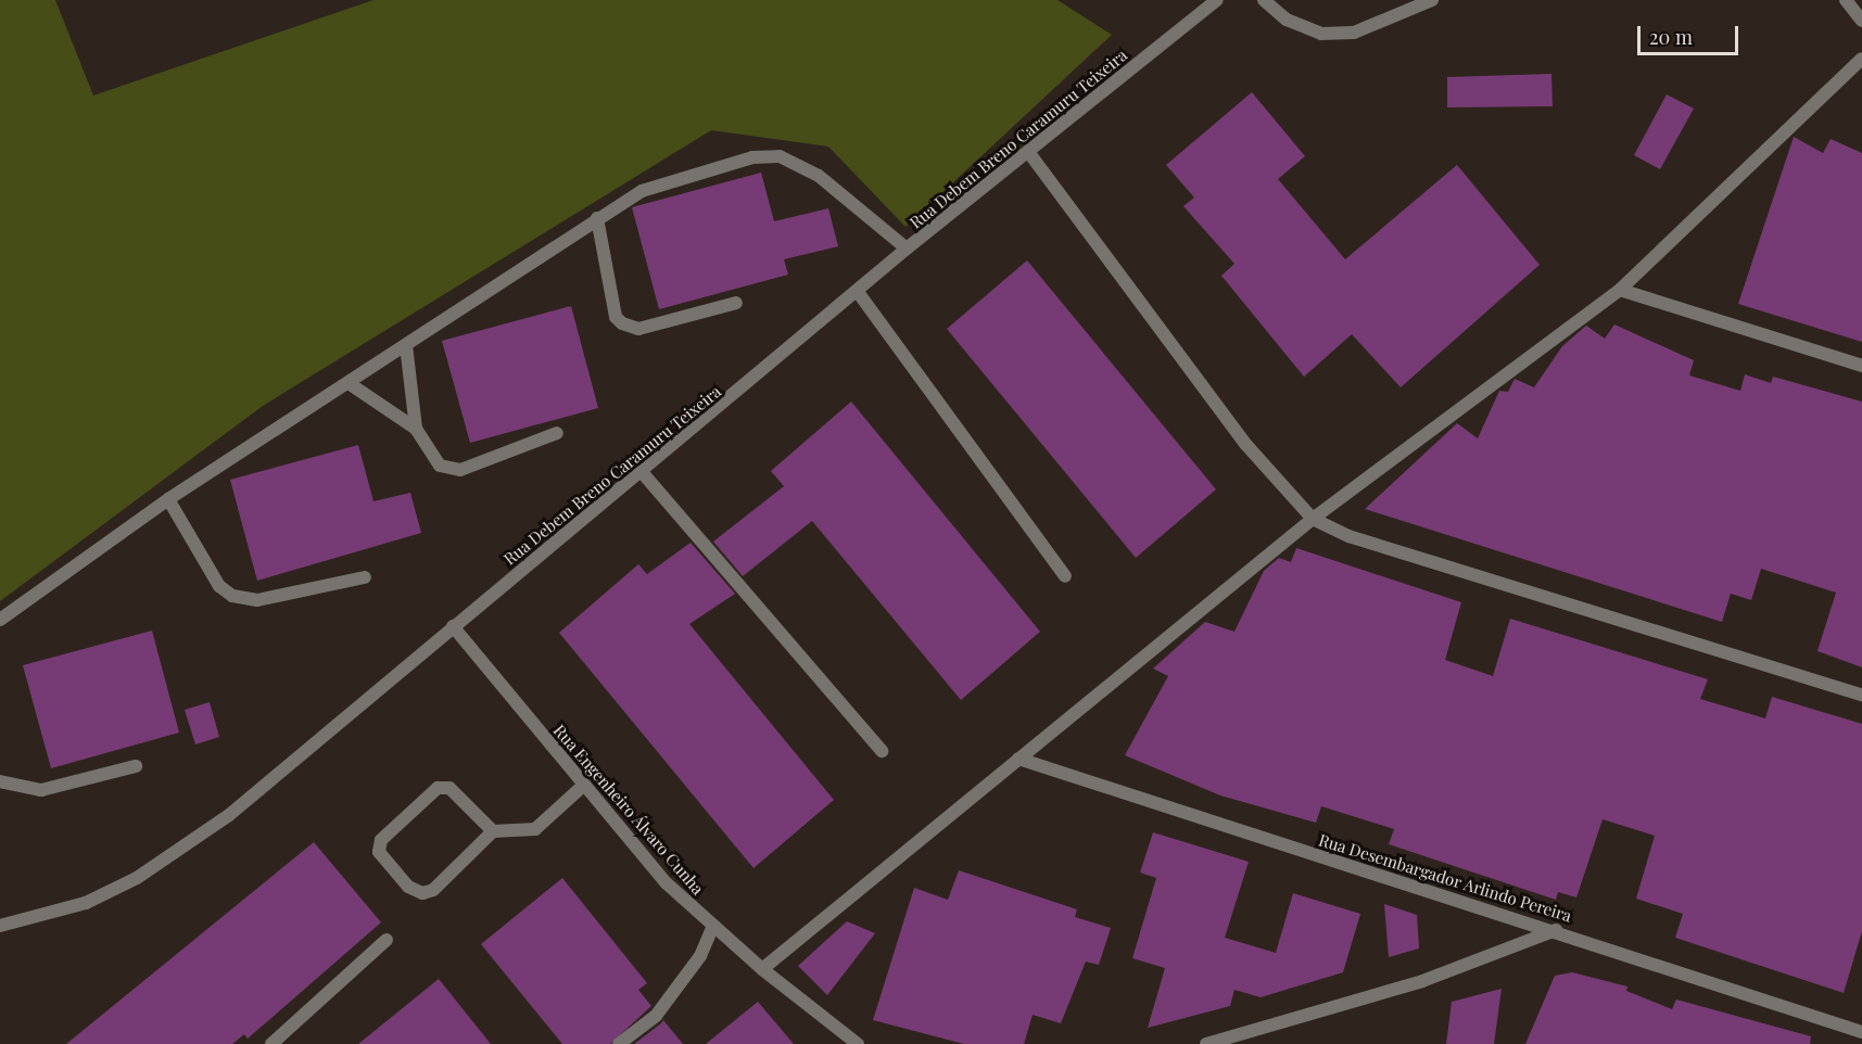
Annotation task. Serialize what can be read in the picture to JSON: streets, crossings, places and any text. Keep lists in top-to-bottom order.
{
  "streets": {
    "street": ["Rua Debem Breno Caramuru Teixeira", "Rua Engenheiro Álvaro Cunha", "Rua Desembargador Arlindo Pereira"]
  },
  "crossings": [
    ["Rua Debem Breno Caramuru Teixeira", "Rua Engenheiro Álvaro Cunha"]
  ],
  "scale_bar": "20 m"
}
